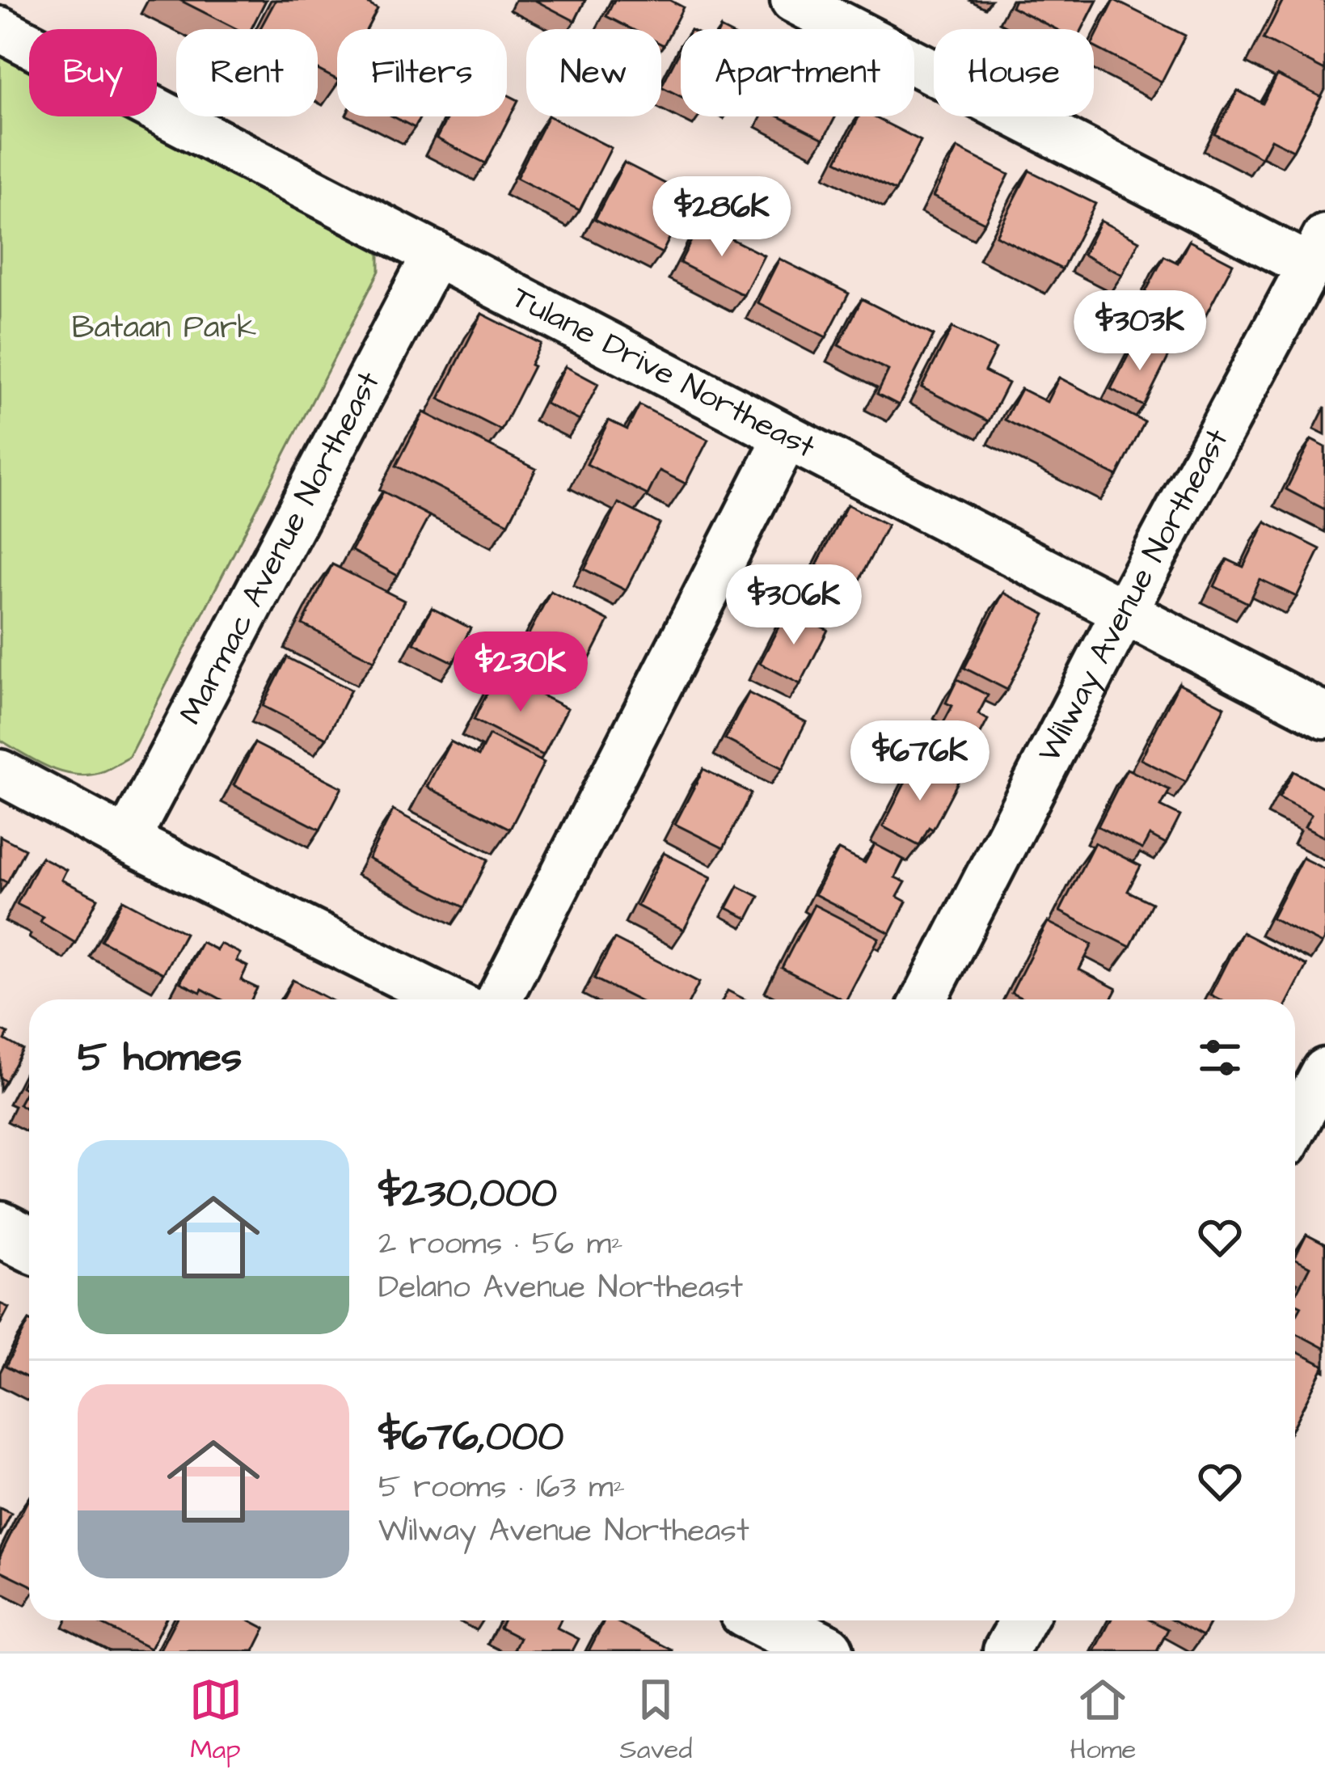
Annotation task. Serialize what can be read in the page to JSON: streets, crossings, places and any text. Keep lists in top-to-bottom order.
{
  "streets": {
    "street": ["Tulane Drive Northeast", "Marmac Avenue Northeast", "Wilway Avenue Northeast"]
  },
  "crossings": [
    ["Tulane Drive Northeast", "Marmac Avenue Northeast"],
    ["Tulane Drive Northeast", "Wilway Avenue Northeast"]
  ],
  "parks": ["Bataan Park"],
  "page": {
    "chip": [
      "Buy",
      "Rent",
      "Filters",
      "New",
      "Apartment",
      "House"
    ],
    "price": [
      "$286K",
      "$303K",
      "$306K",
      "$230K",
      "$676K"
    ],
    "heading": "5 homes",
    "list": [
      {
        "name": "$230,000",
        "note": "2 rooms · 56 m² · Delano Avenue Northeast"
      },
      {
        "name": "$676,000",
        "note": "5 rooms · 163 m² · Wilway Avenue Northeast"
      }
    ],
    "tabs": ["Map", "Saved", "Home"]
  }
}
